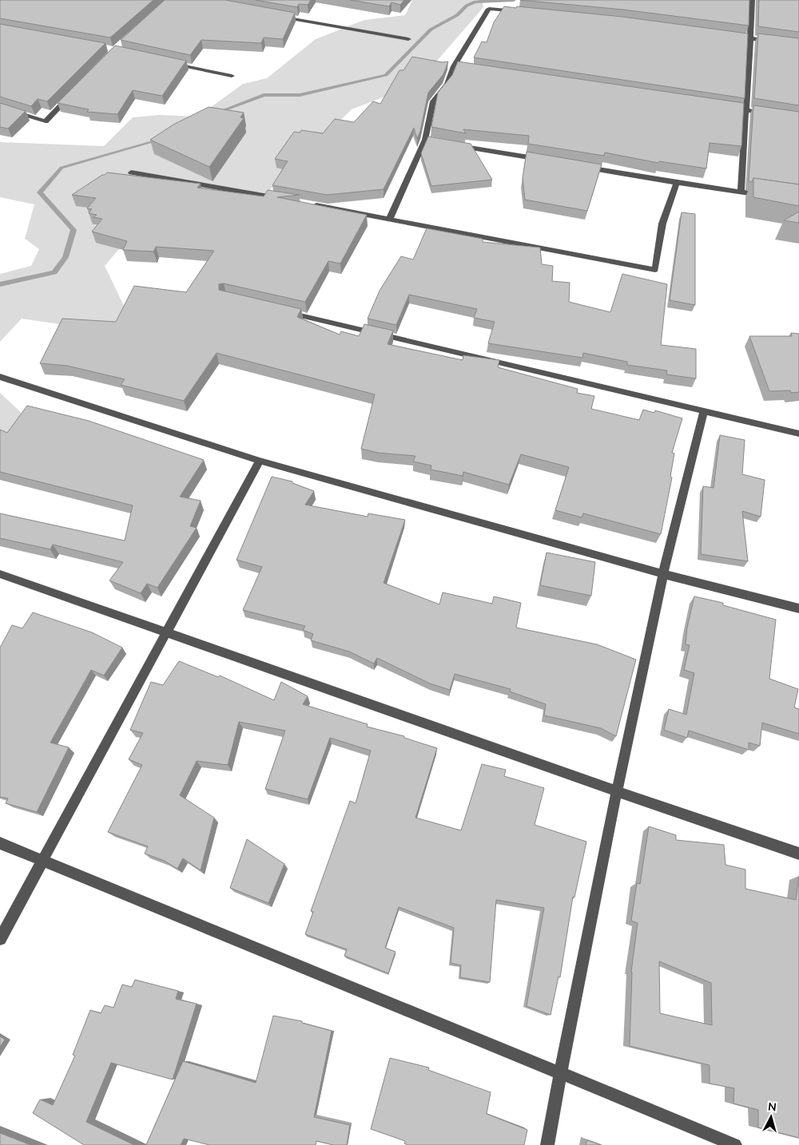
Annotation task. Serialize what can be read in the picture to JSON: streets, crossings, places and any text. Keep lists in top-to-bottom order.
{
  "north": "top"
}
